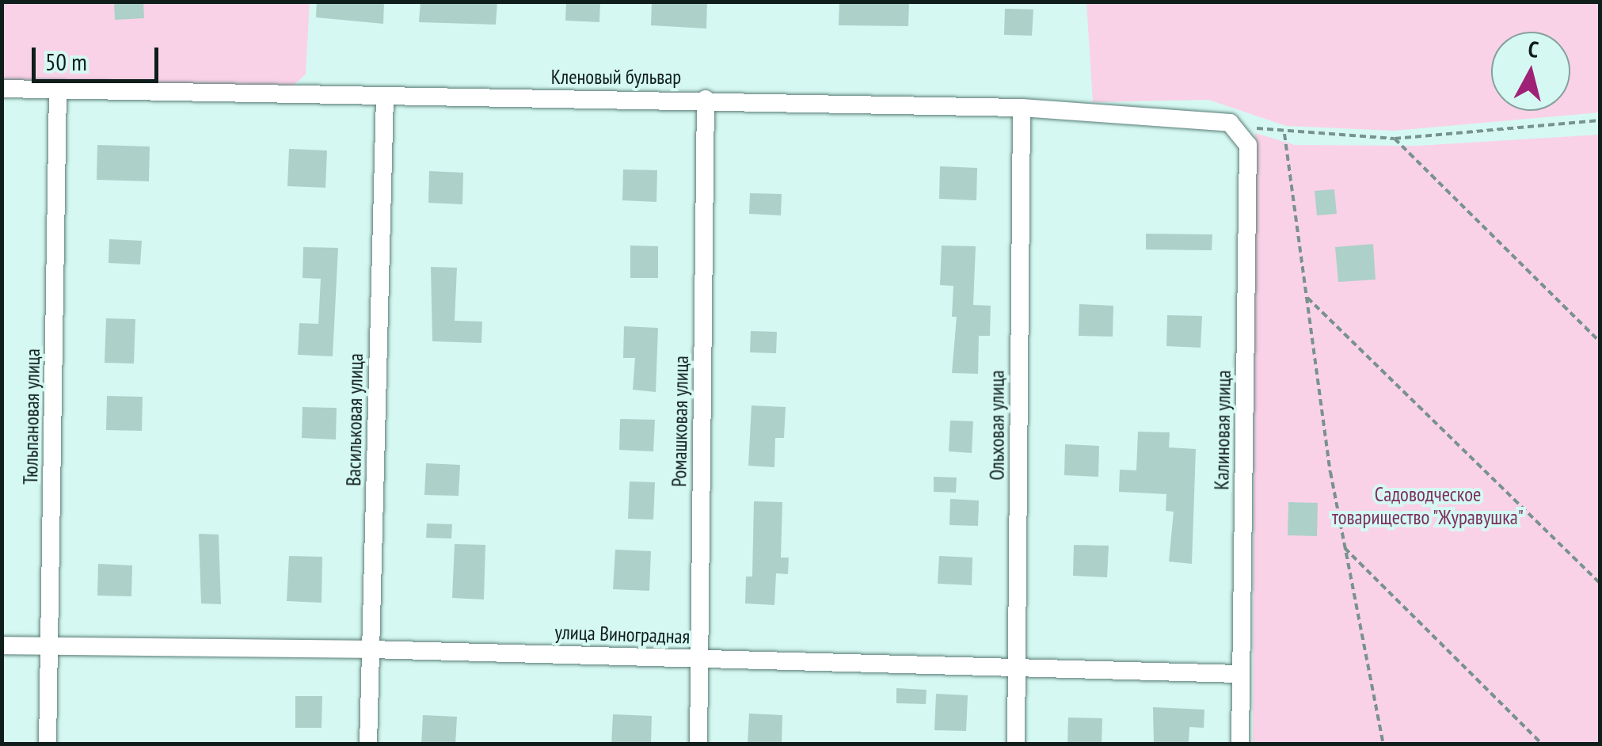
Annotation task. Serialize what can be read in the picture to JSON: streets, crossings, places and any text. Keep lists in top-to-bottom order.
{
  "streets": {
    "street": [
      "Кленовый бульвар",
      "Тюльпановая улица",
      "Васильковая улица",
      "Ромашковая улица",
      "Ольховая улица",
      "Калиновая улица",
      "улица Виноградная"
    ]
  },
  "crossings": [
    ["Кленовый бульвар", "Тюльпановая улица"],
    ["Кленовый бульвар", "Васильковая улица"],
    ["Кленовый бульвар", "Ромашковая улица"],
    ["Кленовый бульвар", "Ольховая улица"],
    ["Кленовый бульвар", "Калиновая улица"],
    ["Тюльпановая улица", "улица Виноградная"],
    ["Васильковая улица", "улица Виноградная"],
    ["Ромашковая улица", "улица Виноградная"],
    ["Ольховая улица", "улица Виноградная"],
    ["Калиновая улица", "улица Виноградная"]
  ],
  "parks": ["Садоводческое товарищество \"Журавушка\""],
  "scale_bar": "50 m",
  "north": "top"
}
